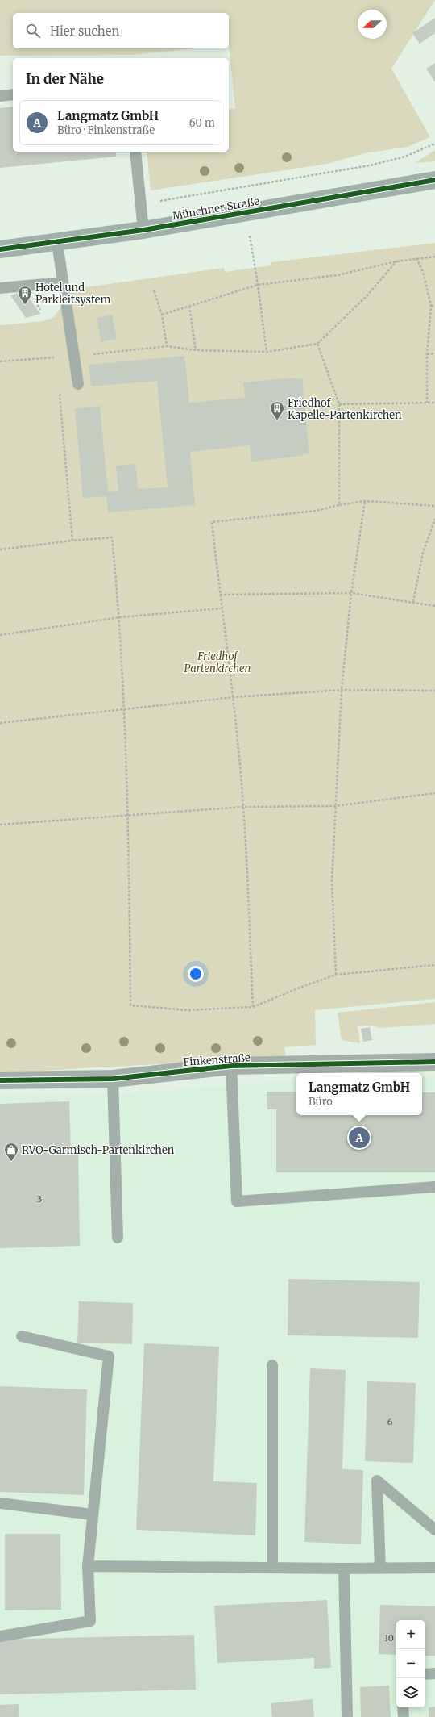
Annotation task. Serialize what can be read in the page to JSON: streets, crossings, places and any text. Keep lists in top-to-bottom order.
{
  "streets": {
    "main road": ["Münchner Straße"],
    "street": ["Finkenstraße"]
  },
  "parks": ["Friedhof Partenkirchen"],
  "places": {
    "building": ["Hotel und Parkleitsystem", "Friedhof Kapelle-Partenkirchen"],
    "shop": ["RVO-Garmisch-Partenkirchen"]
  },
  "house_numbers": ["3", "6", "10"],
  "north": "left",
  "page": {
    "search": "Hier suchen",
    "heading": "In der Nähe",
    "list": [
      {
        "mark": "A",
        "name": "Langmatz GmbH",
        "note": "Büro · Finkenstraße",
        "value": "60 m"
      }
    ],
    "popup": ["Langmatz GmbH", "Büro"],
    "pins": "A",
    "map_buttons": ["+", "−"]
  }
}
